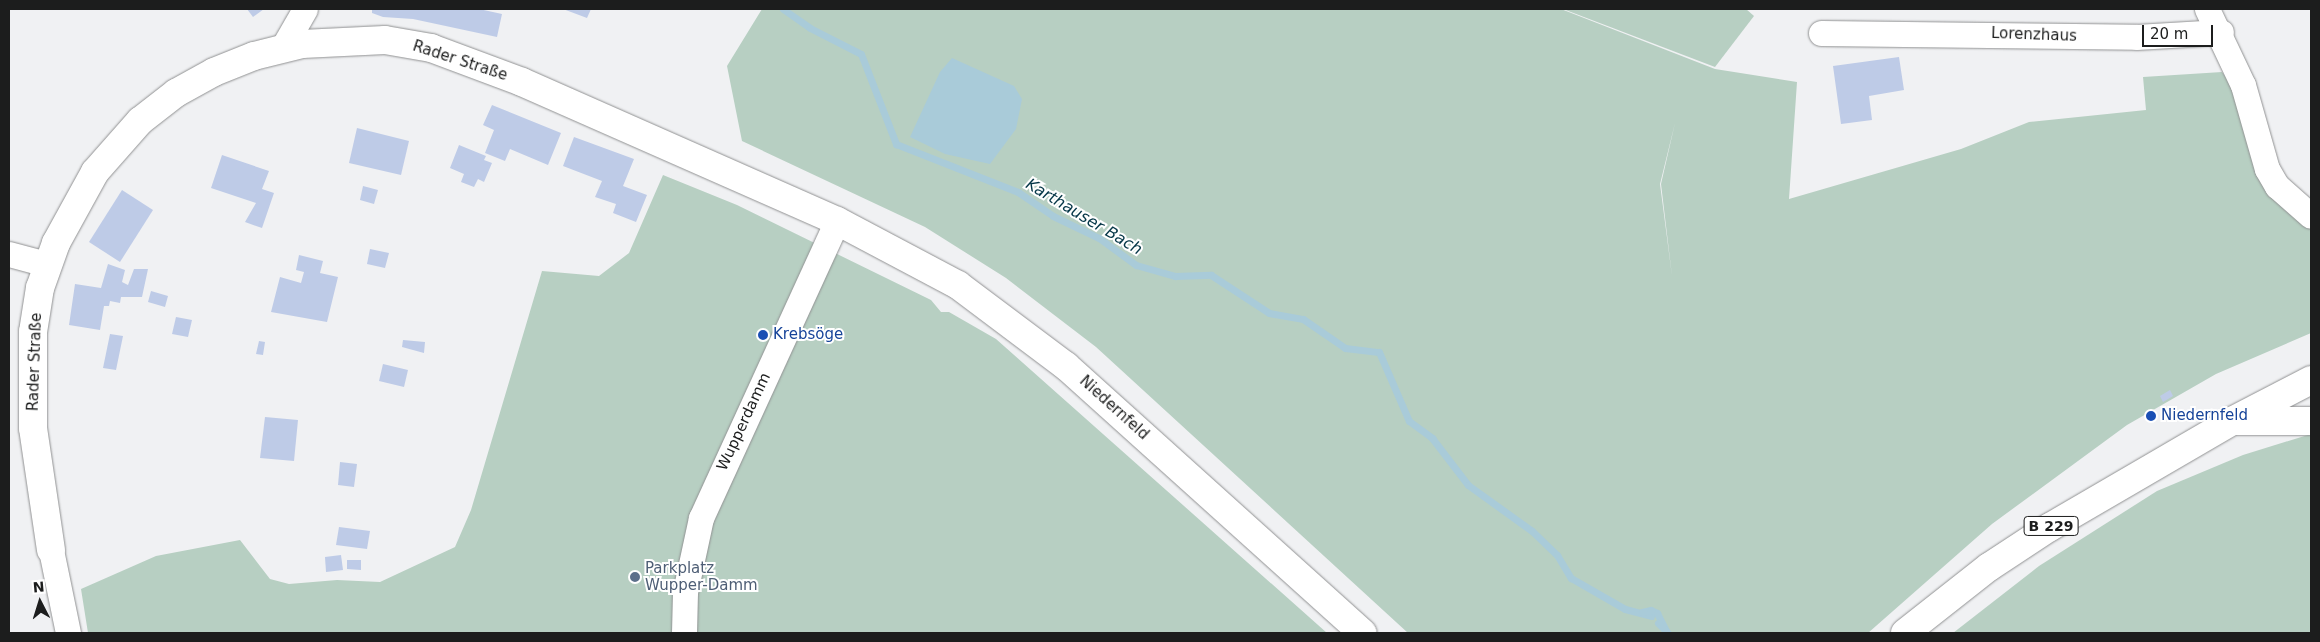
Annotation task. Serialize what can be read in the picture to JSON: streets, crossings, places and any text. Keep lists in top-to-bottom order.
{
  "streets": {
    "street": [
      "Lorenzhaus",
      "Rader Straße",
      "Niedernfeld",
      "Wupperdamm",
      "B 229"
    ]
  },
  "crossings": [
    ["Rader Straße", "Niedernfeld"],
    ["Rader Straße", "Wupperdamm"],
    ["Niedernfeld", "Wupperdamm"]
  ],
  "water": ["Karthauser Bach"],
  "places": ["Krebsöge", "Niedernfeld", "Parkplatz Wupper-Damm"],
  "scale_bar": "20 m",
  "north": "top"
}
